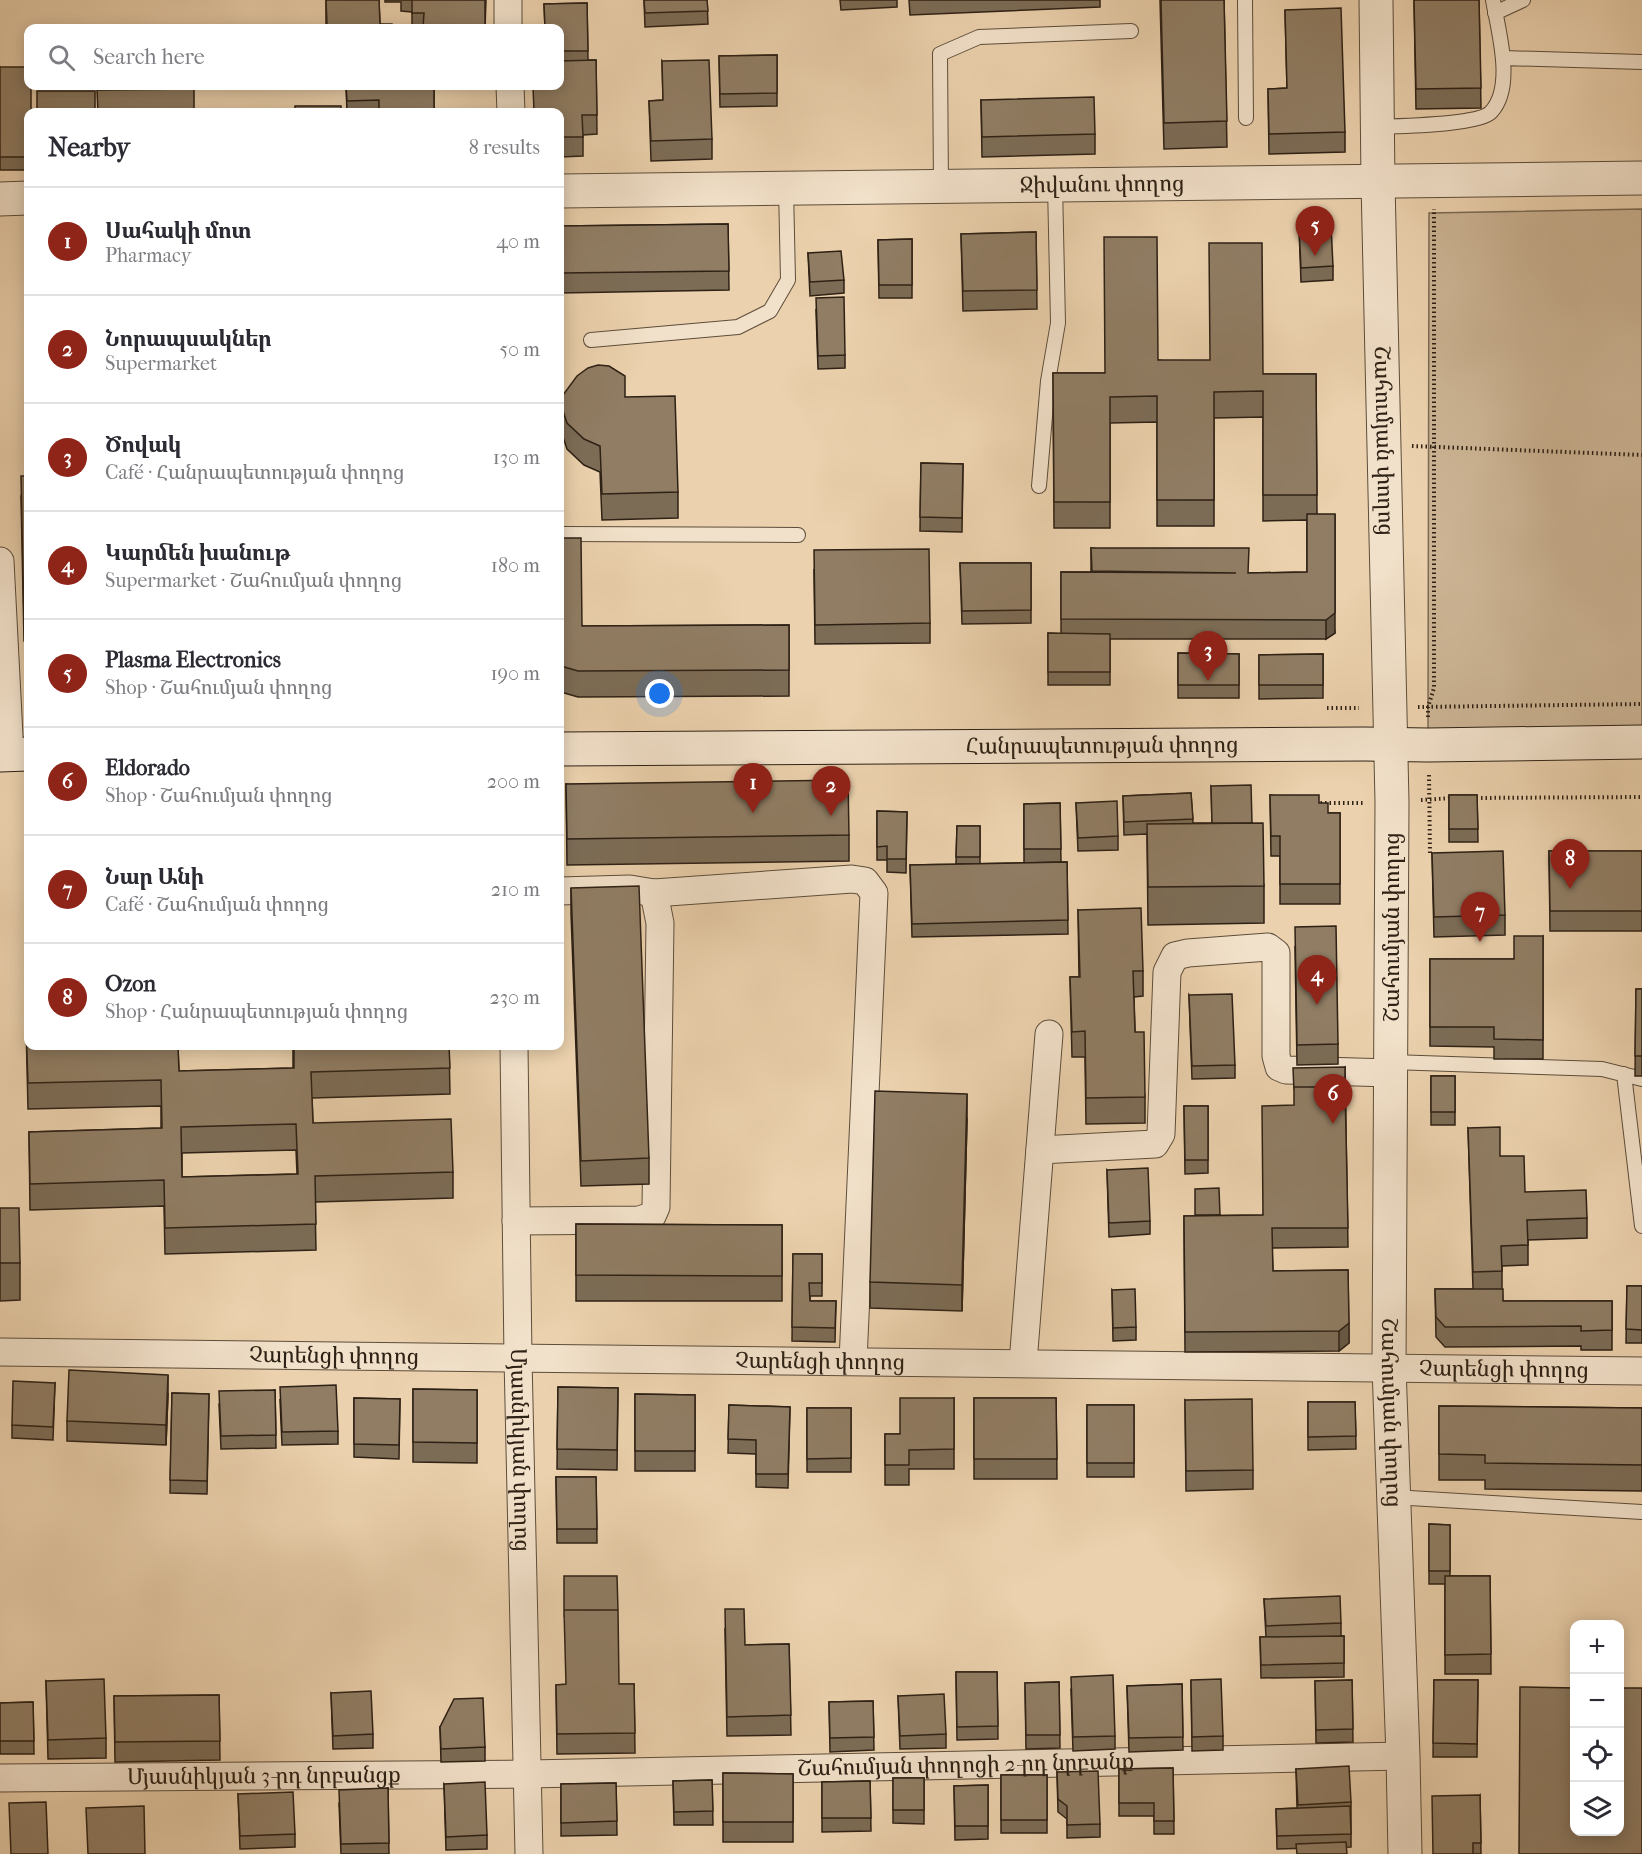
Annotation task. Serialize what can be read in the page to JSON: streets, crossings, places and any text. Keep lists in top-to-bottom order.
{
  "streets": {
    "street": [
      "Ջիվանու փողոց",
      "Շահումյան փողոց",
      "Հանրապետության փողոց",
      "Չարենցի փողոց",
      "Մյասնիկյան փողոց",
      "Շահումյան փողոցի 2-րդ նրբանք",
      "Մյասնիկյան 3-րդ նրբանցք"
    ]
  },
  "crossings": [
    ["Ջիվանու փողոց", "Շահումյան փողոց"],
    ["Շահումյան փողոց", "Հանրապետության փողոց"],
    ["Շահումյան փողոց", "Չարենցի փողոց"],
    ["Շահումյան փողոց", "Շահումյան փողոցի 2-րդ նրբանք"],
    ["Չարենցի փողոց", "Մյասնիկյան փողոց"],
    ["Մյասնիկյան փողոց", "Շահումյան փողոցի 2-րդ նրբանք"],
    ["Մյասնիկյան փողոց", "Մյասնիկյան 3-րդ նրբանցք"],
    ["Շահումյան փողոցի 2-րդ նրբանք", "Մյասնիկյան 3-րդ նրբանցք"]
  ],
  "page": {
    "search": "Search here",
    "heading": ["Nearby", "8 results"],
    "list": [
      {
        "mark": "1",
        "name": "Սահակի մոտ",
        "note": "Pharmacy",
        "value": "40 m"
      },
      {
        "mark": "2",
        "name": "Նորապսակներ",
        "note": "Supermarket",
        "value": "50 m"
      },
      {
        "mark": "3",
        "name": "Ծովակ",
        "note": "Café · Հանրապետության փողոց",
        "value": "130 m"
      },
      {
        "mark": "4",
        "name": "Կարմեն խանութ",
        "note": "Supermarket · Շահումյան փողոց",
        "value": "180 m"
      },
      {
        "mark": "5",
        "name": "Plasma Electronics",
        "note": "Shop · Շահումյան փողոց",
        "value": "190 m"
      },
      {
        "mark": "6",
        "name": "Eldorado",
        "note": "Shop · Շահումյան փողոց",
        "value": "200 m"
      },
      {
        "mark": "7",
        "name": "Նար Անի",
        "note": "Café · Շահումյան փողոց",
        "value": "210 m"
      },
      {
        "mark": "8",
        "name": "Ozon",
        "note": "Shop · Հանրապետության փողոց",
        "value": "230 m"
      }
    ],
    "pins": [
      "5",
      "3",
      "1",
      "2",
      "8",
      "7",
      "4",
      "6"
    ],
    "map_buttons": ["+", "−"]
  }
}
